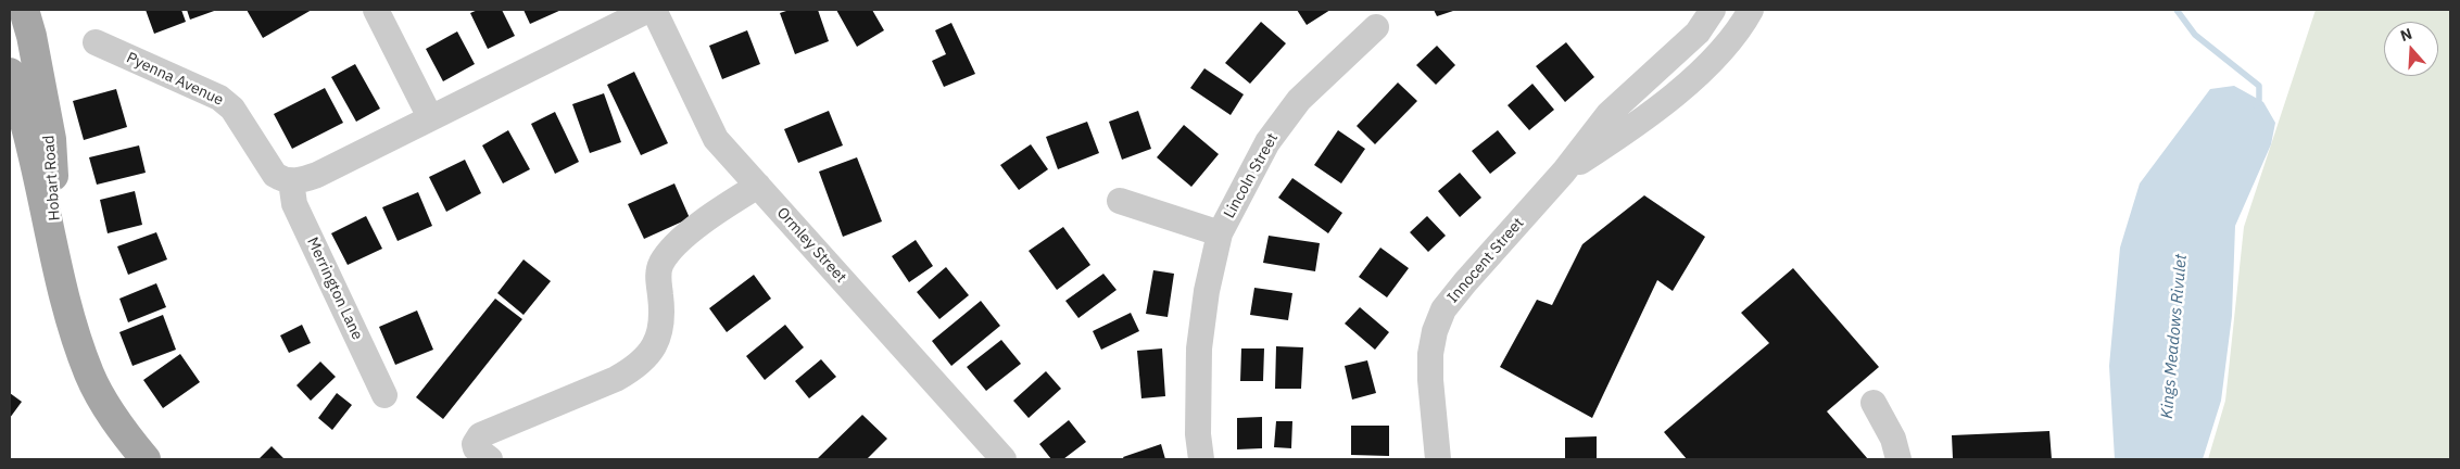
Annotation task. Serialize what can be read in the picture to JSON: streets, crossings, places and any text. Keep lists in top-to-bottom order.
{
  "streets": {
    "main road": ["Hobart Road"],
    "street": [
      "Pyenna Avenue",
      "Lincoln Street",
      "Ormley Street",
      "Innocent Street",
      "Merrington Lane"
    ]
  },
  "crossings": [
    ["Pyenna Avenue", "Merrington Lane"]
  ],
  "water": ["Kings Meadows Rivulet"],
  "north": "top"
}
